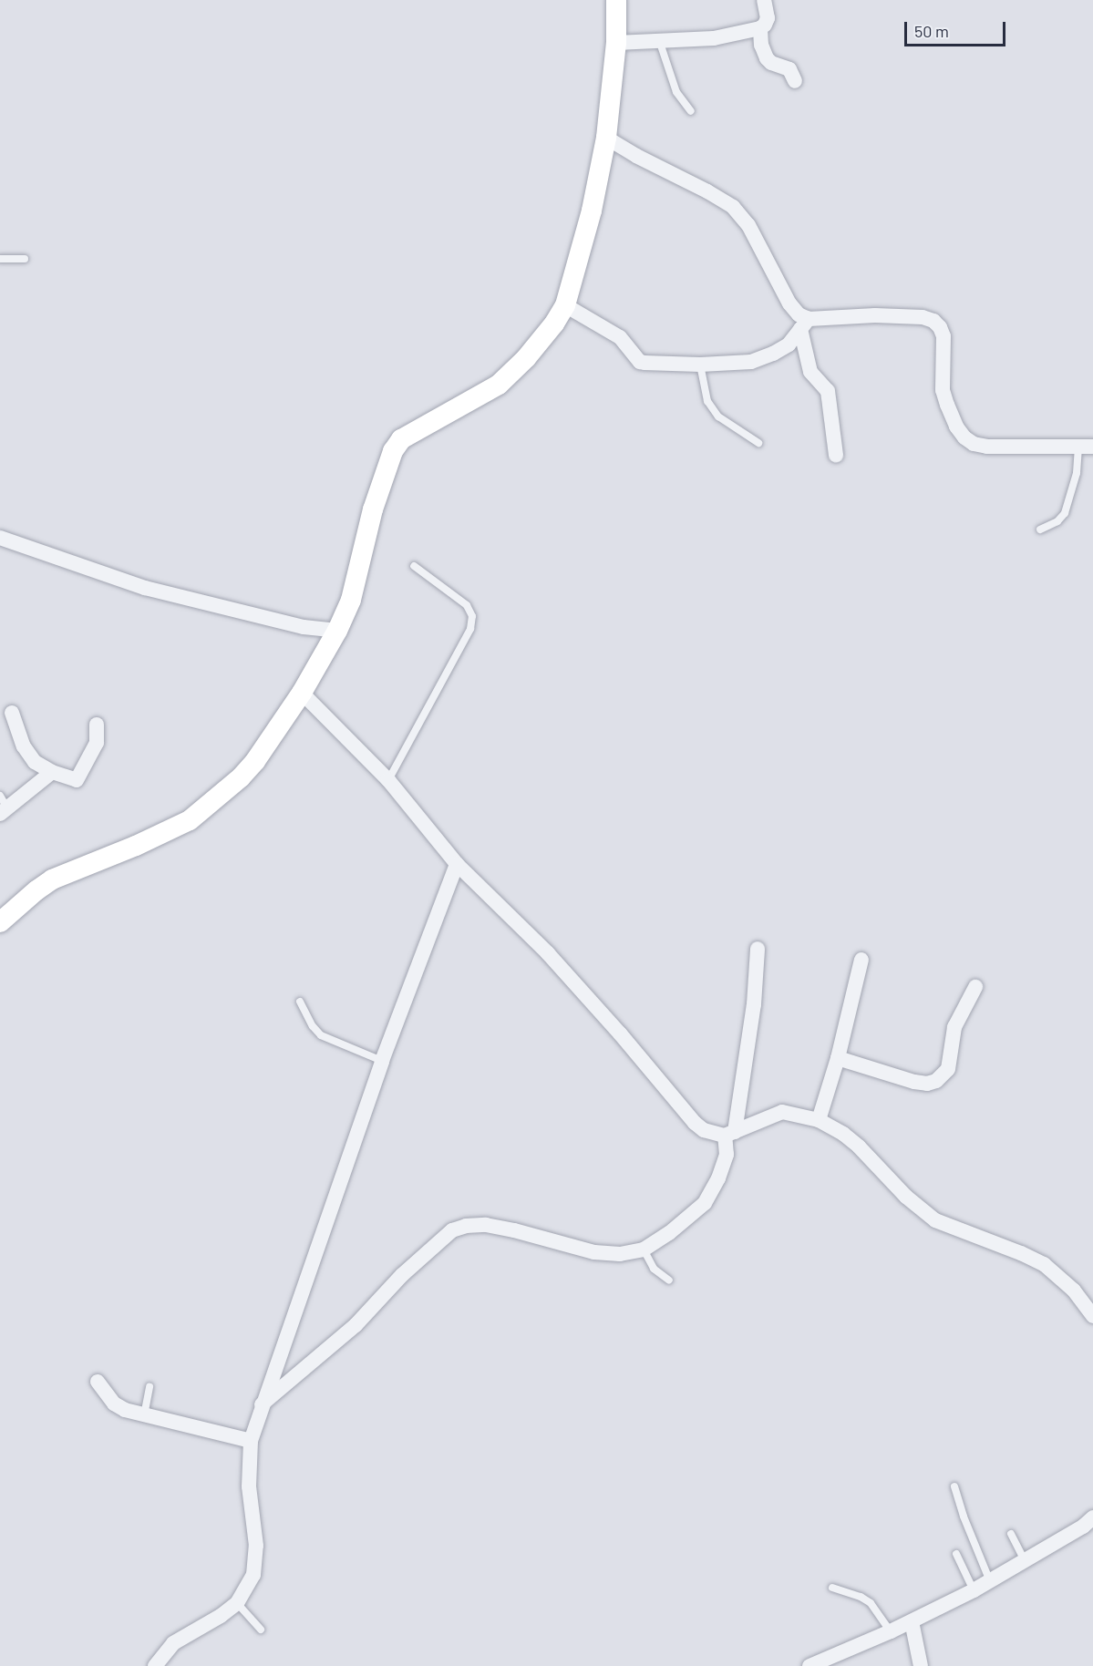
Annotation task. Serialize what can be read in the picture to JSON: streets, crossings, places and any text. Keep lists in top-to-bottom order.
{
  "scale_bar": "50 m"
}
